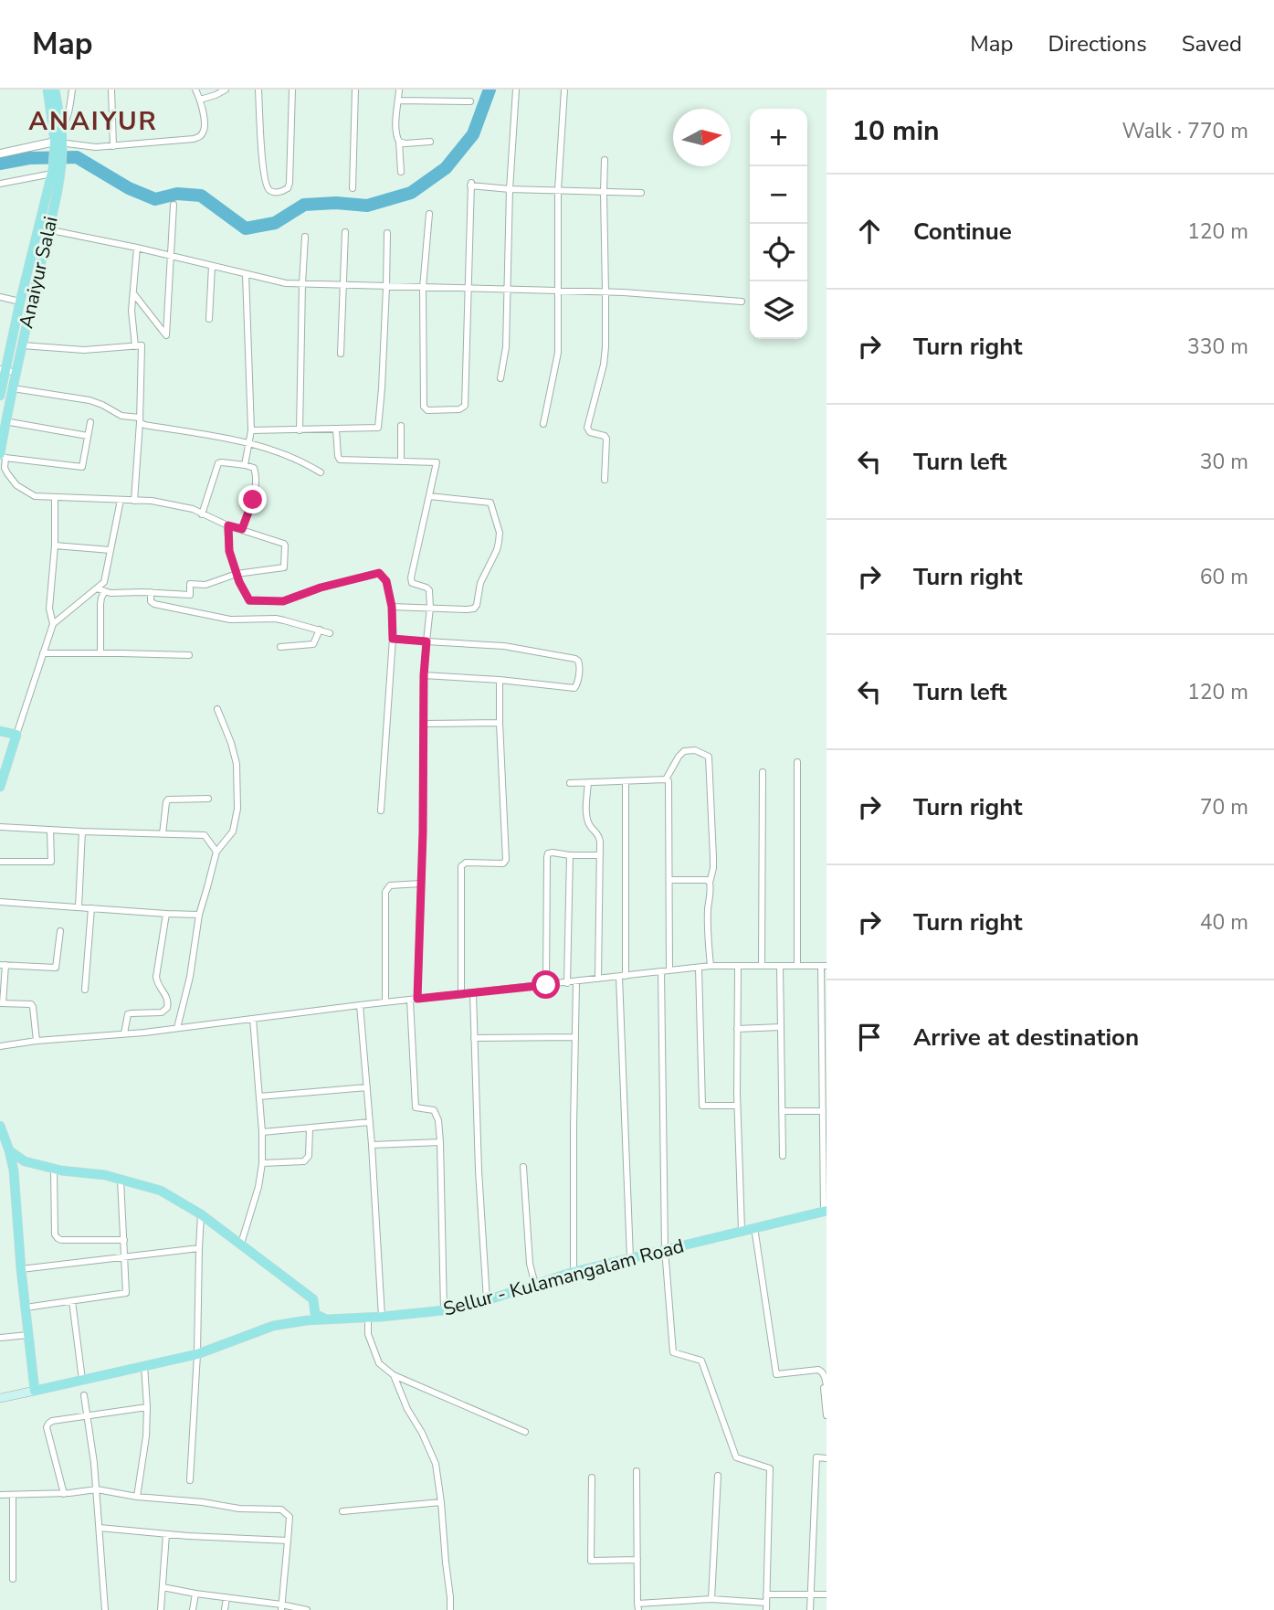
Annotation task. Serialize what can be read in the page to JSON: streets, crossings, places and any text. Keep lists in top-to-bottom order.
{
  "streets": {
    "main road": ["Anaiyur Salai", "Sellur - Kulamangalam Road"]
  },
  "districts": ["ANAIYUR"],
  "north": "right",
  "page": {
    "header": "Map",
    "nav": ["Map", "Directions", "Saved"],
    "heading": ["10 min", "Walk · 770 m"],
    "map_buttons": ["+", "−"],
    "list": [
      ["Continue", "120 m"],
      ["Turn right", "330 m"],
      ["Turn left", "30 m"],
      ["Turn right", "60 m"],
      ["Turn left", "120 m"],
      ["Turn right", "70 m"],
      ["Turn right", "40 m"],
      "Arrive at destination"
    ]
  }
}
